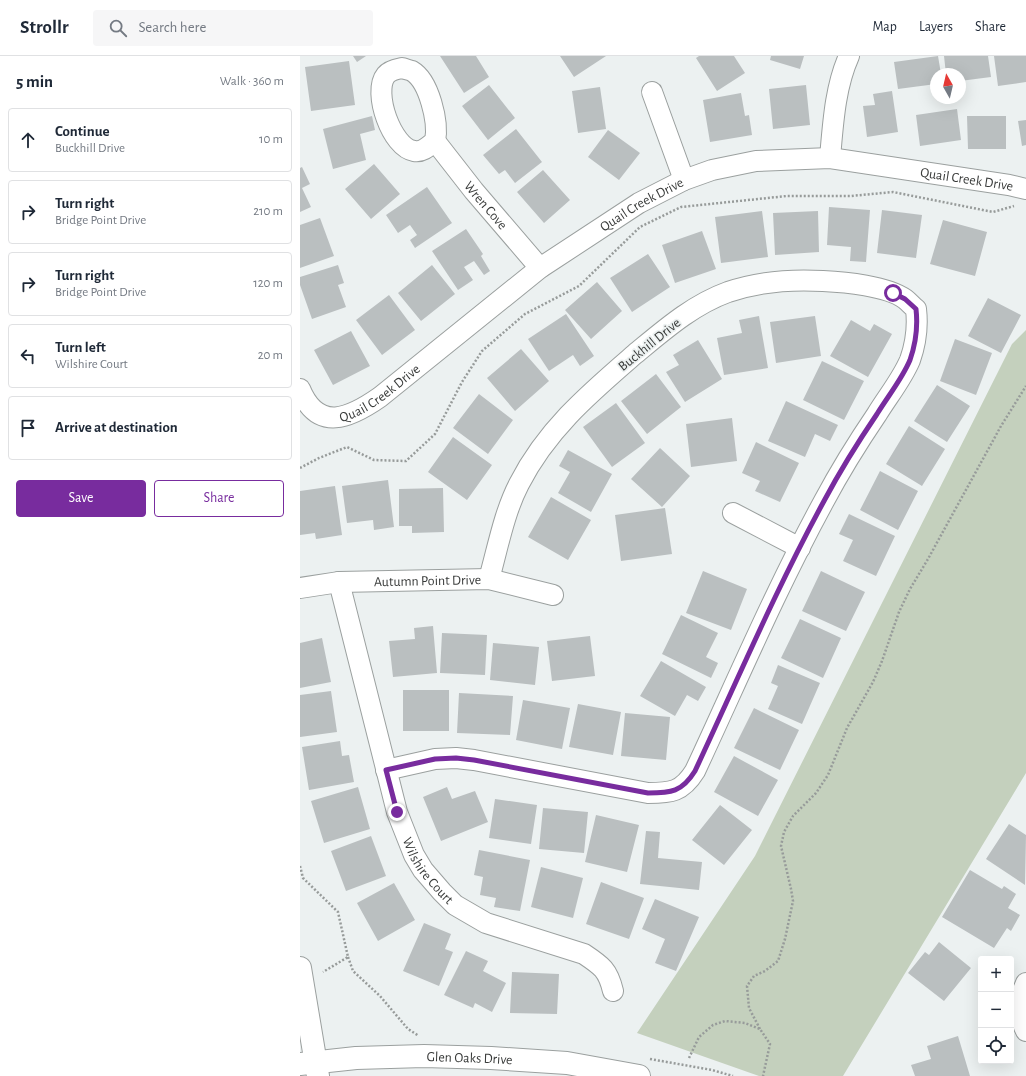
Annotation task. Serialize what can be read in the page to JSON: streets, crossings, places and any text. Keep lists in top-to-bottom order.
{
  "streets": {
    "street": [
      "Quail Creek Drive",
      "Wren Cove",
      "Buckhill Drive",
      "Autumn Point Drive",
      "Wilshire Court",
      "Glen Oaks Drive"
    ]
  },
  "crossings": [
    ["Quail Creek Drive", "Wren Cove"],
    ["Buckhill Drive", "Autumn Point Drive"],
    ["Autumn Point Drive", "Wilshire Court"]
  ],
  "north": "top",
  "page": {
    "header": "Strollr",
    "search": "Search here",
    "nav": ["Map", "Layers", "Share"],
    "heading": ["5 min", "Walk · 360 m"],
    "list": [
      ["Continue", "Buckhill Drive", "10 m"],
      ["Turn right", "Bridge Point Drive", "210 m"],
      ["Turn right", "Bridge Point Drive", "120 m"],
      ["Turn left", "Wilshire Court", "20 m"],
      "Arrive at destination"
    ],
    "buttons": ["Save", "Share"],
    "map_buttons": ["+", "−"]
  }
}
